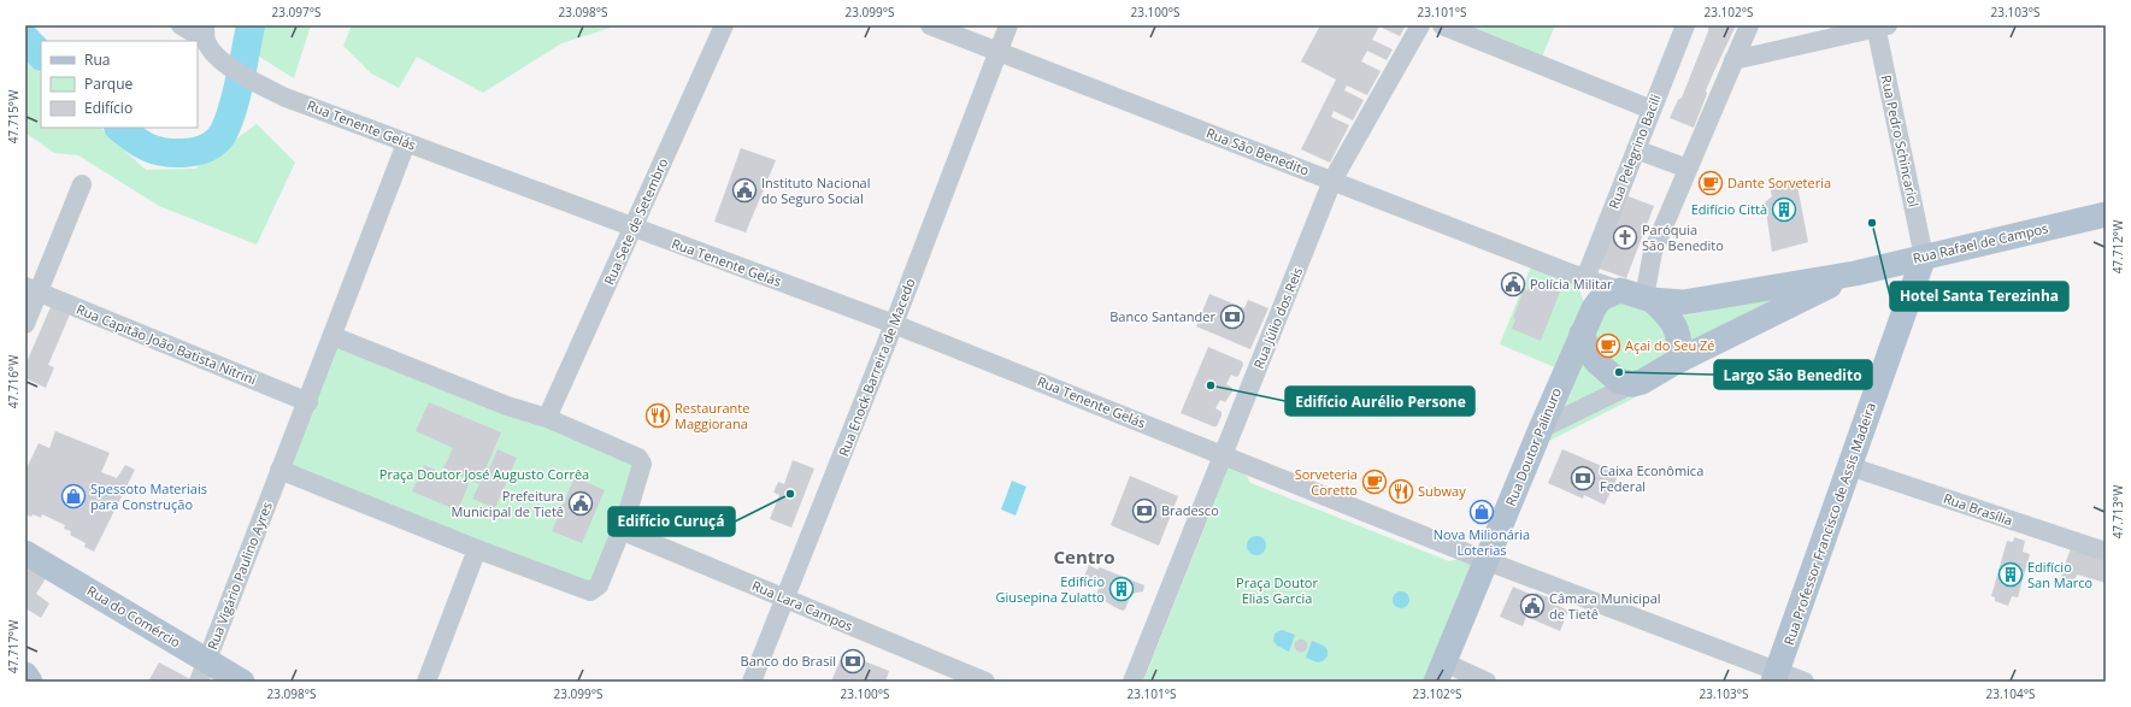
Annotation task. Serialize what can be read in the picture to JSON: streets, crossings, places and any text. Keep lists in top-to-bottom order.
{
  "streets": {
    "main road": [
      "Rua Rafael de Campos",
      "Rua Doutor Palinuro",
      "Rua Professor Francisco de Assis Madeira",
      "Rua do Comércio"
    ],
    "street": [
      "Rua Tenente Gelás",
      "Rua Pedro Schincariol",
      "Rua São Benedito",
      "Rua Pelegrino Bacili",
      "Rua Sete de Setembro",
      "Rua Júlio dos Reis",
      "Rua Capitão João Batista Nitrini",
      "Rua Enock Barreira de Macedo",
      "Rua Brasília",
      "Rua Vigário Paulino Ayres",
      "Rua Lara Campos"
    ]
  },
  "crossings": [
    ["Rua Tenente Gelás", "Rua Sete de Setembro"],
    ["Rua Tenente Gelás", "Rua Júlio dos Reis"],
    ["Rua Tenente Gelás", "Rua Enock Barreira de Macedo"],
    ["Rua Pedro Schincariol", "Rua Rafael de Campos"],
    ["Rua Pedro Schincariol", "Rua Professor Francisco de Assis Madeira"],
    ["Rua São Benedito", "Rua Pelegrino Bacili"],
    ["Rua São Benedito", "Rua Júlio dos Reis"],
    ["Rua São Benedito", "Rua Enock Barreira de Macedo"],
    ["Rua São Benedito", "Rua Doutor Palinuro"],
    ["Rua Rafael de Campos", "Rua Professor Francisco de Assis Madeira"],
    ["Rua Enock Barreira de Macedo", "Rua Lara Campos"],
    ["Rua Brasília", "Rua Professor Francisco de Assis Madeira"],
    ["Rua Vigário Paulino Ayres", "Rua do Comércio"]
  ],
  "districts": ["Centro"],
  "parks": ["Praça Doutor José Augusto Corrêa", "Praça Doutor Elias Garcia"],
  "places": {
    "cafe": ["Dante Sorveteria", "Açai do Seu Zé", "Sorveteria Coretto"],
    "public building": [
      "Instituto Nacional do Seguro Social",
      "Polícia Militar",
      "Prefeitura Municipal de Tietê",
      "Câmara Municipal de Tietê"
    ],
    "building": ["Edifício Città", "Edifício San Marco", "Edifício Giusepina Zulatto"],
    "other": [
      "Hotel Santa Terezinha",
      "Largo São Benedito",
      "Edifício Aurélio Persone",
      "Edifício Curuçá"
    ],
    "church": ["Paróquia São Benedito"],
    "bank": [
      "Banco Santander",
      "Caixa Econômica Federal",
      "Bradesco",
      "Banco do Brasil"
    ],
    "restaurant": ["Restaurante Maggiorana", "Subway"],
    "shop": ["Spessoto Materiais para Construção", "Nova Milionária Loterias"]
  },
  "legend": ["Rua", "Parque", "Edifício"],
  "coordinates": [
    "23.097°S",
    "23.098°S",
    "23.099°S",
    "23.100°S",
    "23.101°S",
    "23.102°S",
    "23.103°S",
    "47.715°W",
    "47.712°W",
    "47.716°W",
    "47.713°W",
    "47.717°W",
    "23.104°S"
  ]
}
